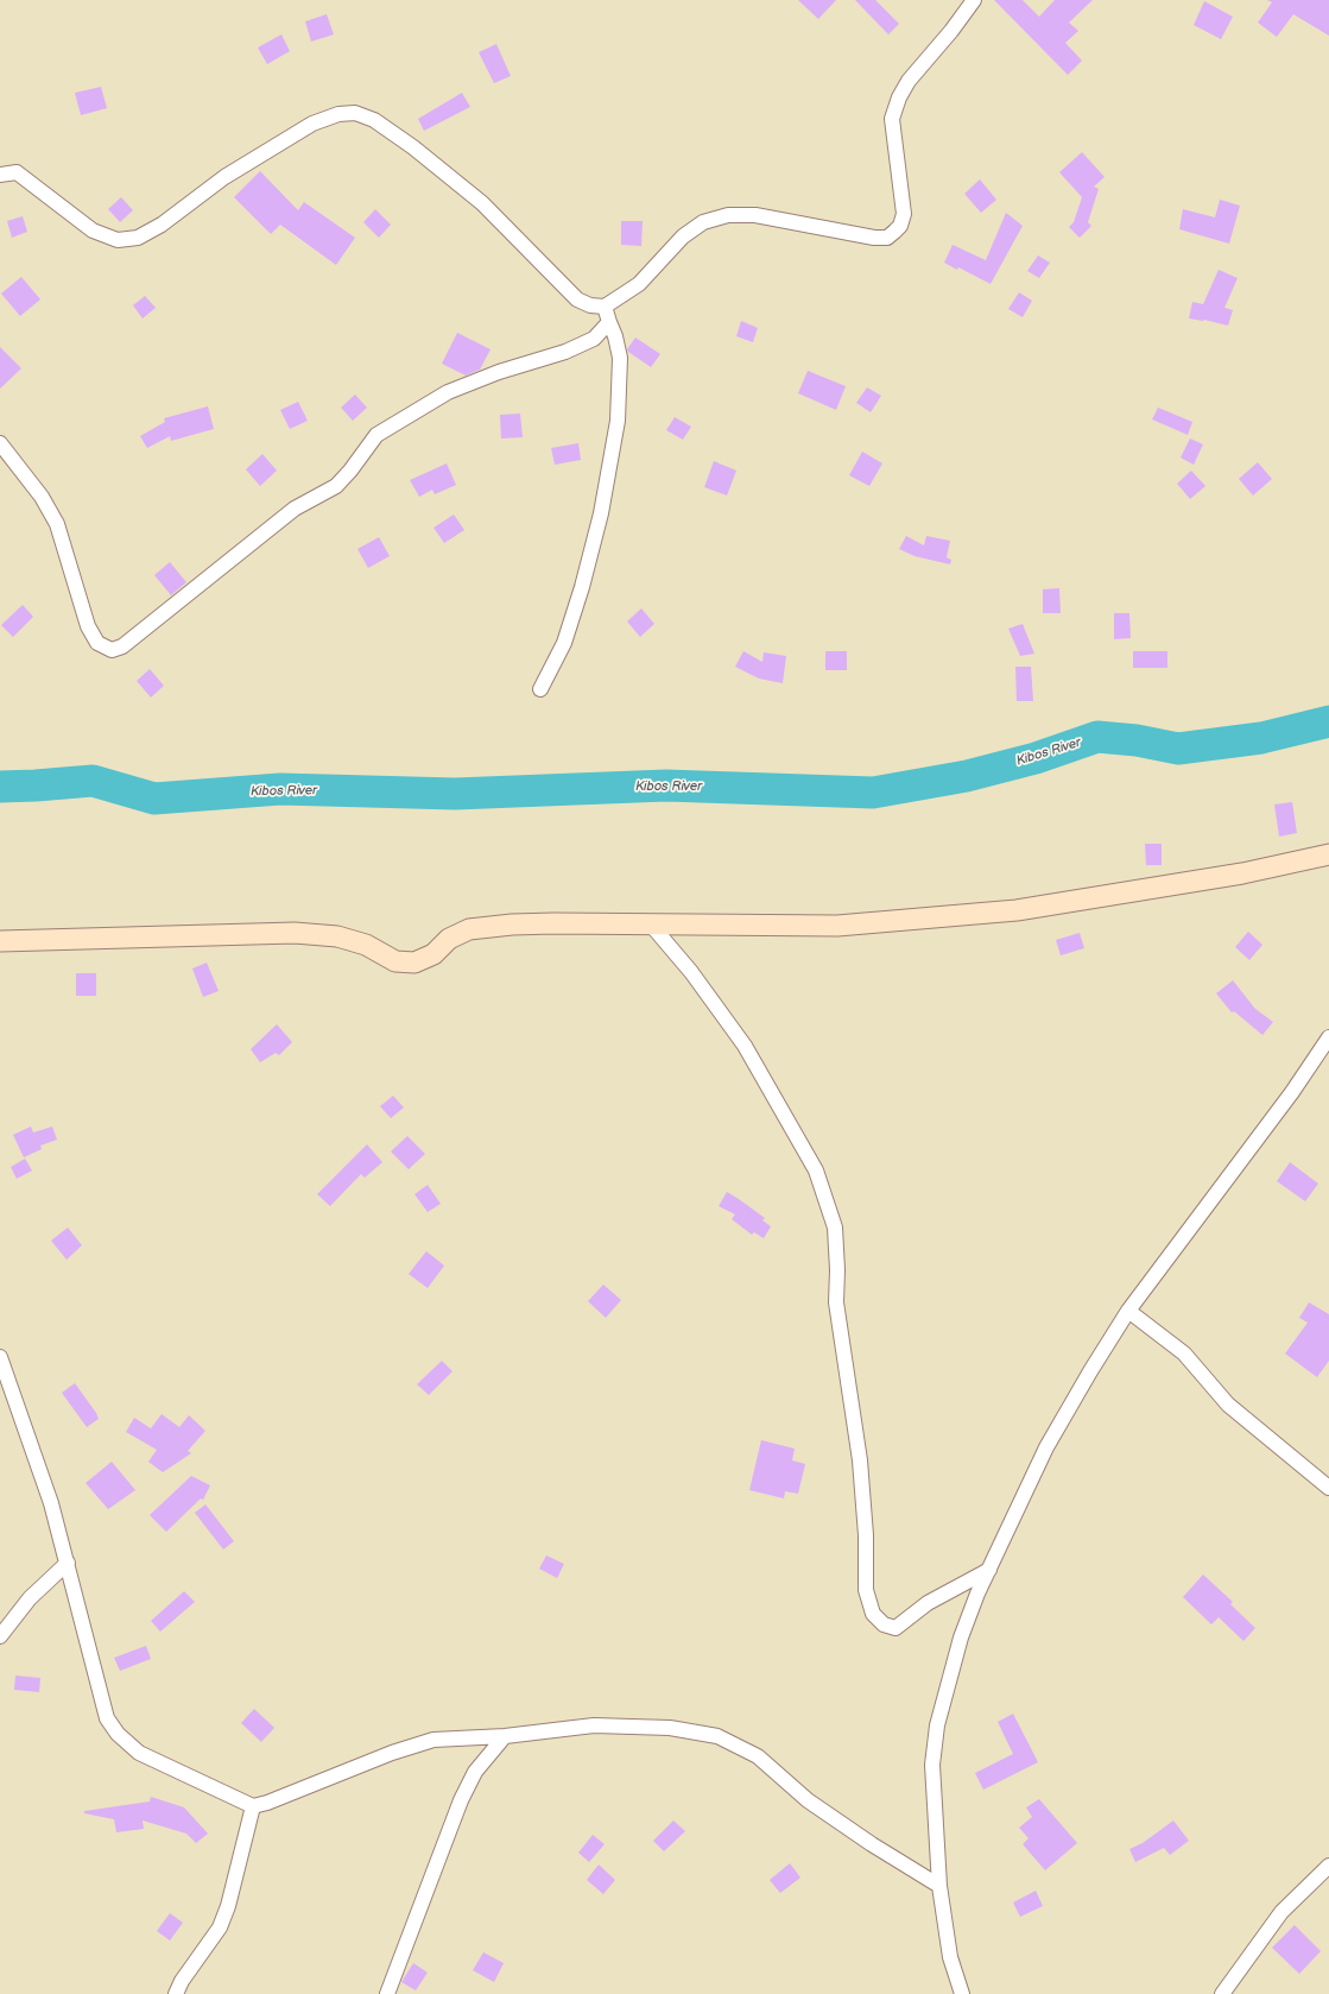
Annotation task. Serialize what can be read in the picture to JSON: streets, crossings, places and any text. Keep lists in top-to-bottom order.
{
  "water": ["Kibos River"]
}
